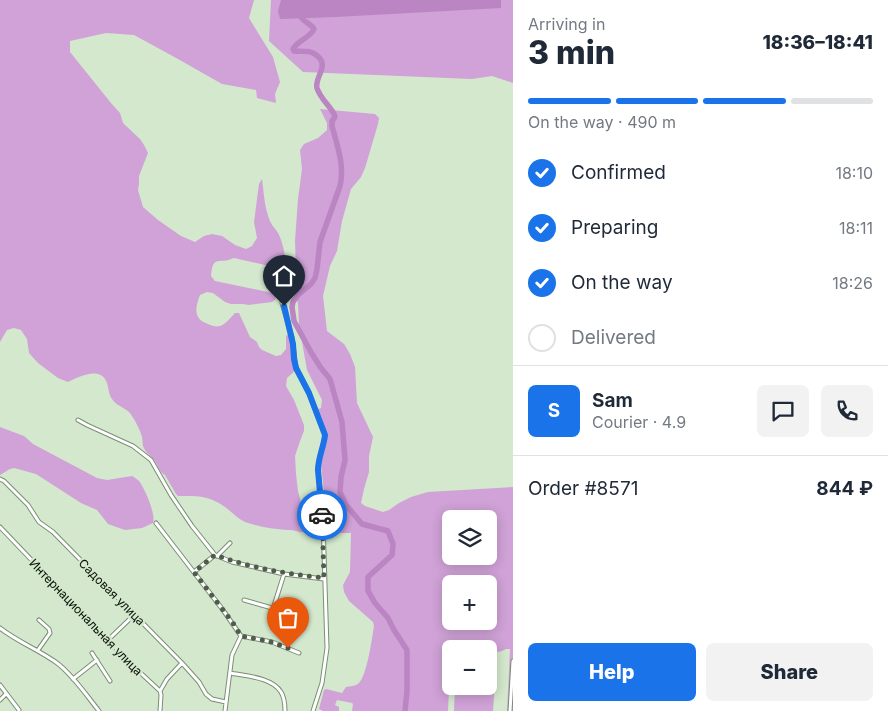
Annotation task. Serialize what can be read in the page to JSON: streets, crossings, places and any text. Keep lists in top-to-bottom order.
{
  "streets": {
    "street": ["Садовая улица", "Интернациональная улица"]
  },
  "page": {
    "heading": ["3 min", "Arriving in", "18:36–18:41"],
    "panel": [
      "Sam",
      "Courier · 4.9",
      "Order #8571",
      "844 ₽"
    ],
    "bar": "On the way · 490 m",
    "list": [
      ["Confirmed", "18:10"],
      ["Preparing", "18:11"],
      ["On the way", "18:26"],
      "Delivered"
    ],
    "round": "S",
    "map_buttons": ["+", "−"],
    "buttons": ["Help", "Share"]
  }
}
